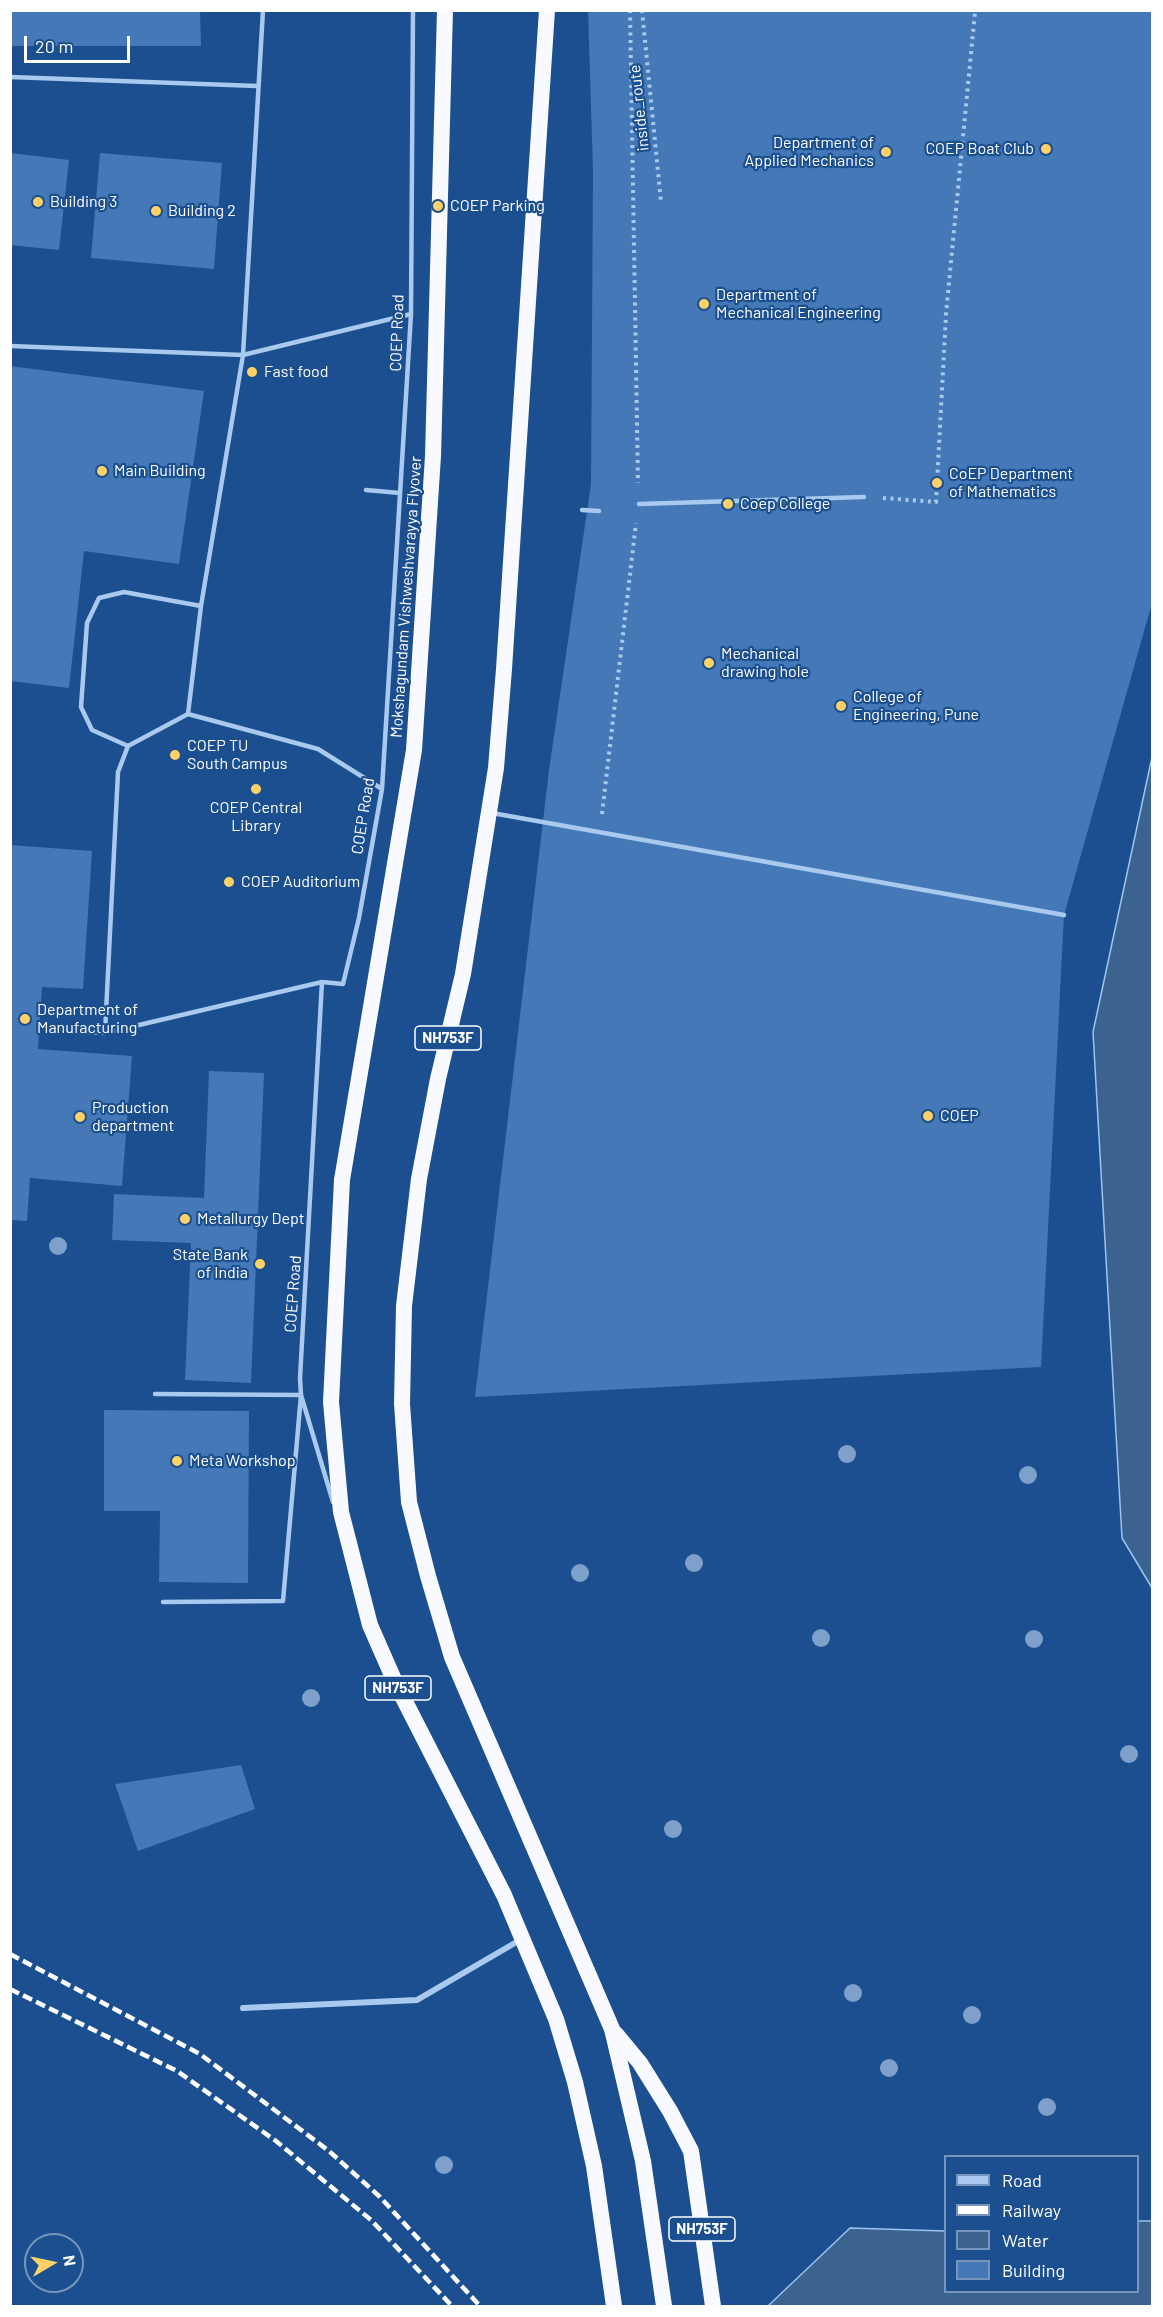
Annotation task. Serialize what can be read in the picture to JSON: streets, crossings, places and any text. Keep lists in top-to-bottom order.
{
  "streets": {
    "highway": ["Mokshagundam Vishweshvarayya Flyover", "NH753F"],
    "lane": ["COEP Road"],
    "path": ["inside_route"]
  },
  "crossings": [
    ["COEP Road", "Mokshagundam Vishweshvarayya Flyover"],
    ["COEP Road", "NH753F"],
    ["Mokshagundam Vishweshvarayya Flyover", "NH753F"]
  ],
  "places": [
    "COEP Boat Club",
    "Department of Applied Mechanics",
    "Building 3",
    "COEP Parking",
    "Building 2",
    "Department of Mechanical Engineering",
    "Fast food",
    "Main Building",
    "CoEP Department of Mathematics",
    "Coep College",
    "Mechanical drawing hole",
    "College of Engineering, Pune",
    "COEP TU South Campus",
    "COEP Central Library",
    "COEP Auditorium",
    "Department of Manufacturing",
    "COEP",
    "Production department",
    "Metallurgy Dept",
    "State Bank of India",
    "Meta Workshop"
  ],
  "legend": [
    "Road",
    "Railway",
    "Water",
    "Building"
  ],
  "scale_bar": "20 m",
  "north": "right"
}
